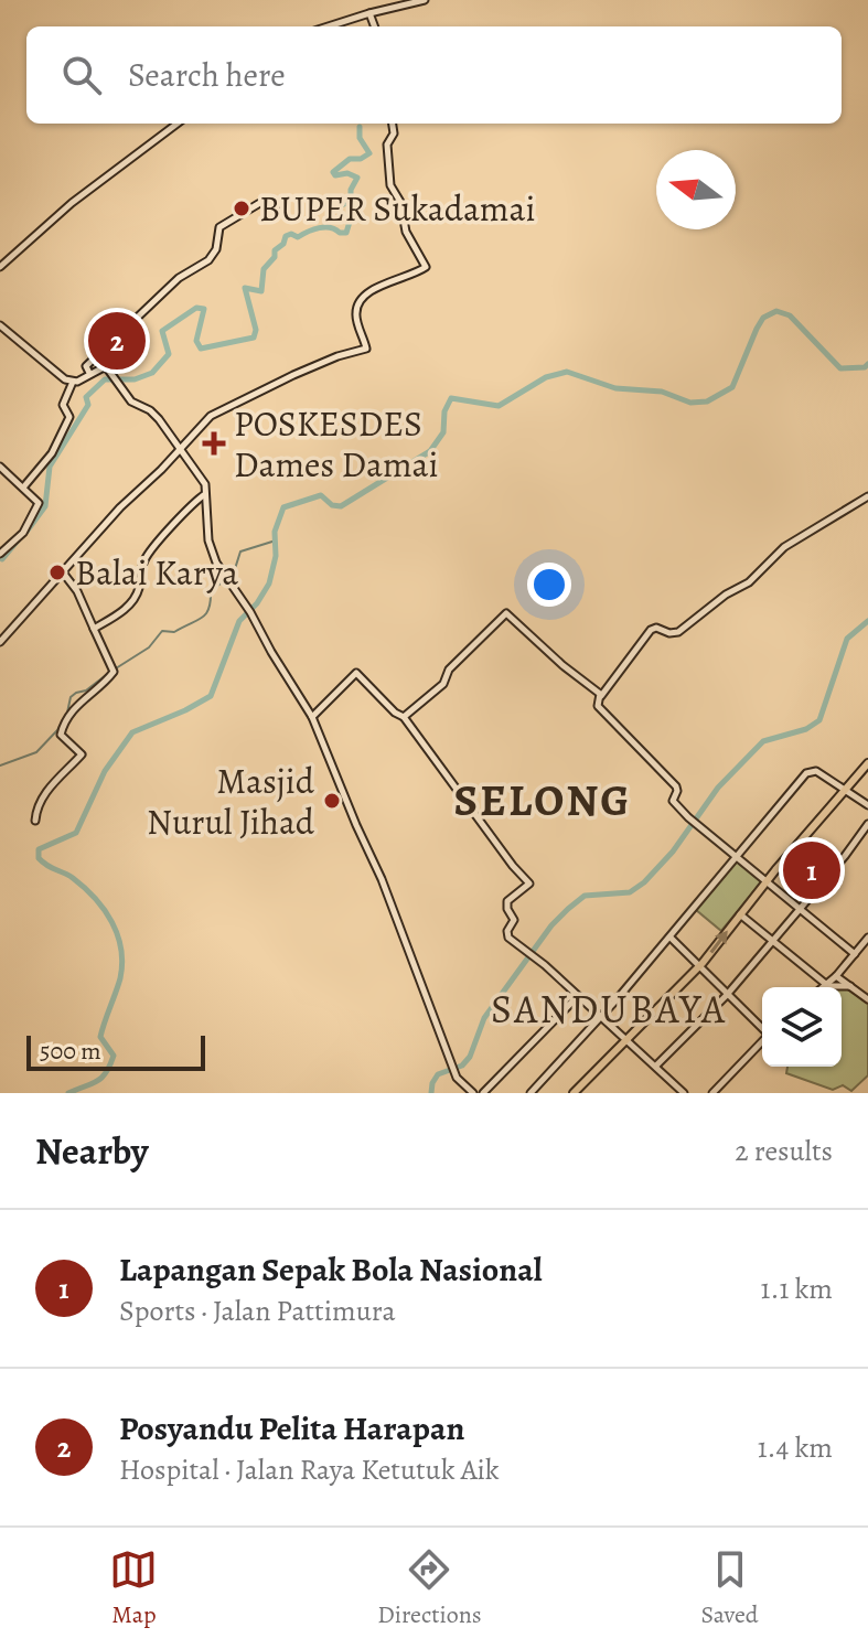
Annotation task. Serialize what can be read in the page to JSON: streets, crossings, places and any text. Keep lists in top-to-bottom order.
{
  "districts": ["SELONG", "SANDUBAYA"],
  "places": {
    "other": ["BUPER Sukadamai", "Balai Karya", "Masjid Nurul Jihad"],
    "health": ["POSKESDES Dames Damai"]
  },
  "scale_bar": "500 m",
  "north": "left",
  "page": {
    "search": "Search here",
    "pins": ["2", "1"],
    "scale": "500 m",
    "heading": ["Nearby", "2 results"],
    "list": [
      {
        "mark": "1",
        "name": "Lapangan Sepak Bola Nasional",
        "note": "Sports · Jalan Pattimura",
        "value": "1.1 km"
      },
      {
        "mark": "2",
        "name": "Posyandu Pelita Harapan",
        "note": "Hospital · Jalan Raya Ketutuk Aik",
        "value": "1.4 km"
      }
    ],
    "nav": ["Map", "Directions", "Saved"]
  }
}
